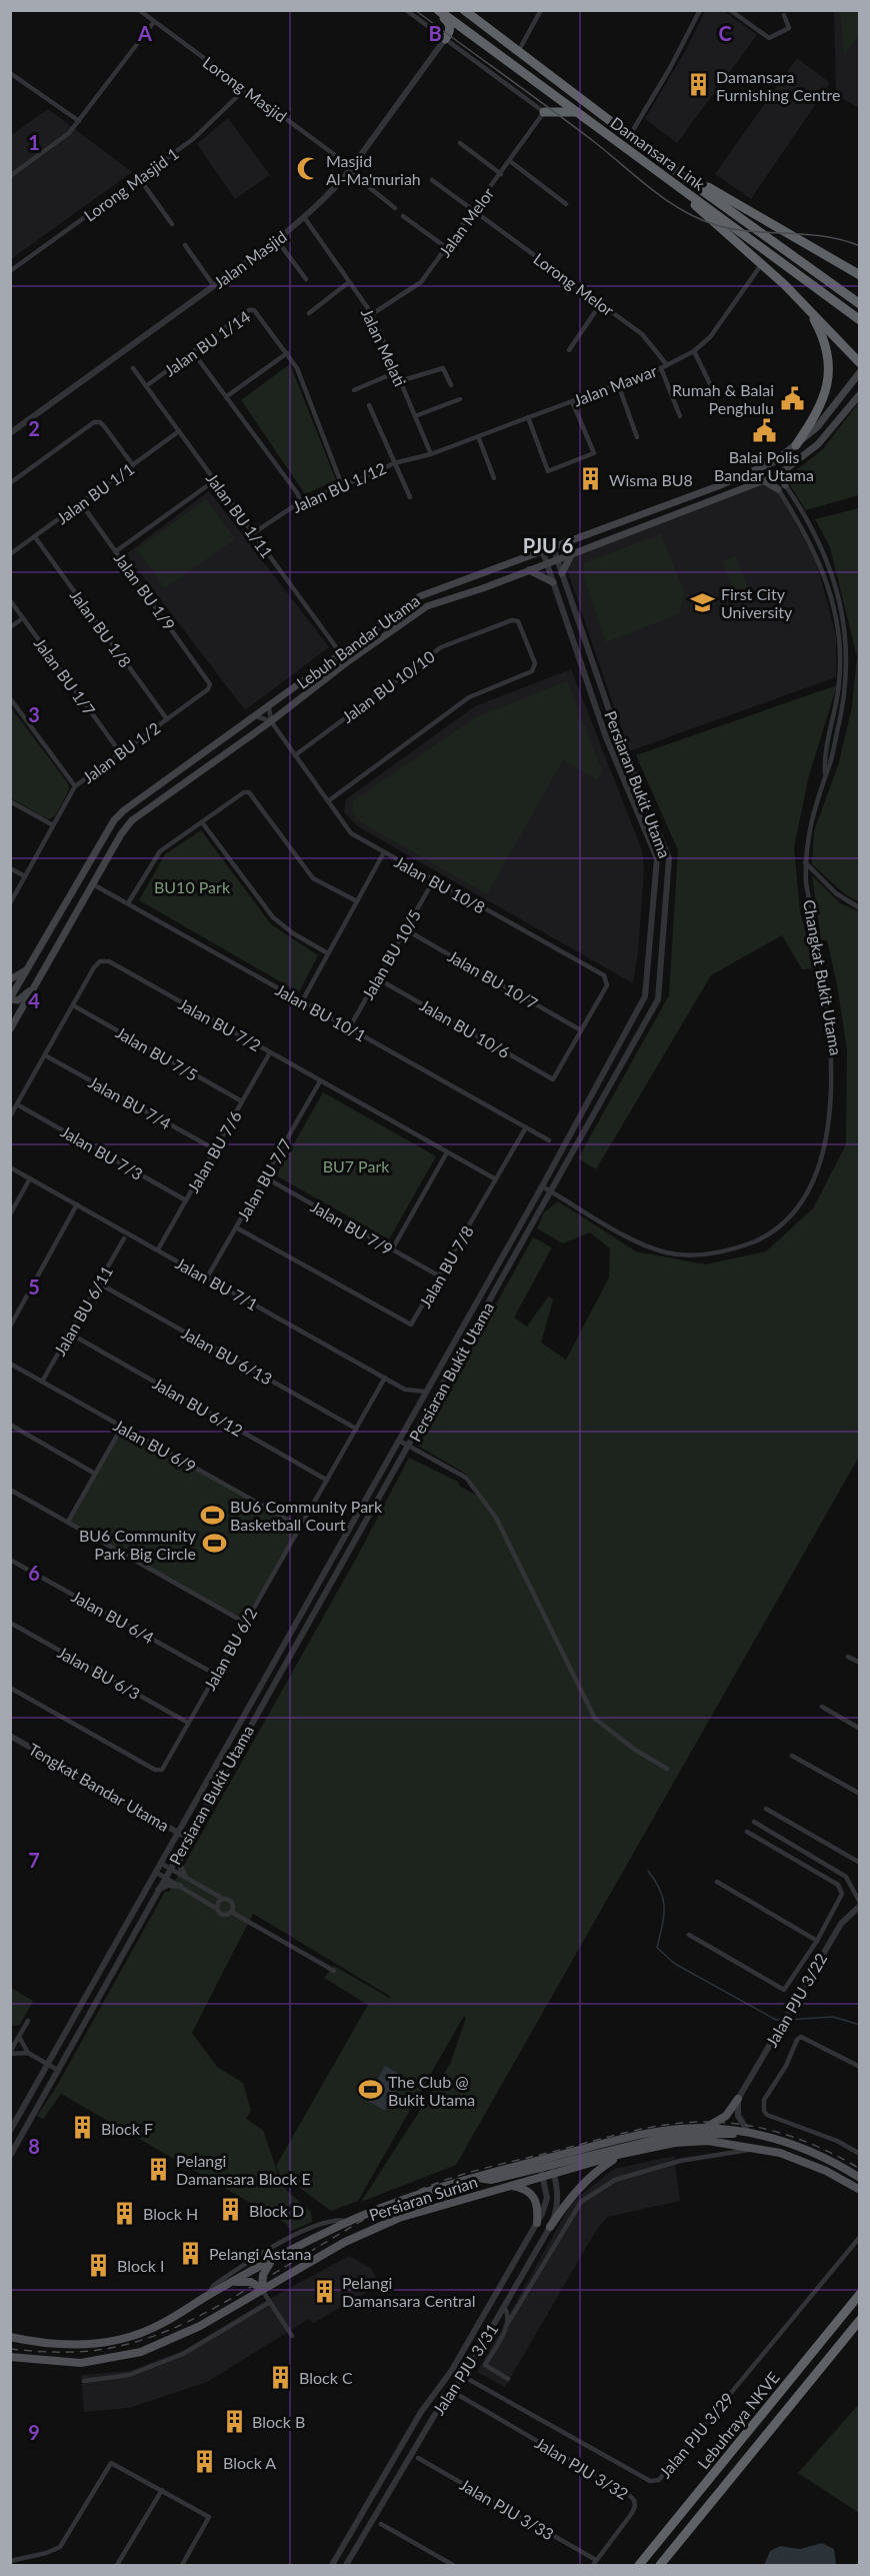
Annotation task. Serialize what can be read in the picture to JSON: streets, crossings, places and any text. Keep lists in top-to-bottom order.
{
  "streets": {
    "highway": ["Damansara Link", "Lebuhraya NKVE"],
    "main road": ["Lebuh Bandar Utama", "Persiaran Surian"],
    "street": [
      "Lorong Masjid",
      "Lorong Masjid 1",
      "Jalan Melor",
      "Jalan Masjid",
      "Lorong Melor",
      "Jalan BU 1/14",
      "Jalan Melati",
      "Jalan Mawar",
      "Jalan BU 1/12",
      "Jalan BU 1/1",
      "Jalan BU 1/11",
      "Jalan BU 1/9",
      "Jalan BU 1/8",
      "Jalan BU 1/7",
      "Jalan BU 10/10",
      "Jalan BU 1/2",
      "Persiaran Bukit Utama",
      "Jalan BU 10/8",
      "Jalan BU 10/5",
      "Changkat Bukit Utama",
      "Jalan BU 10/7",
      "Jalan BU 10/1",
      "Jalan BU 7/2",
      "Jalan BU 10/6",
      "Jalan BU 7/5",
      "Jalan BU 7/4",
      "Jalan BU 7/6",
      "Jalan BU 7/3",
      "Jalan BU 7/7",
      "Jalan BU 7/9",
      "Jalan BU 7/8",
      "Jalan BU 7/1",
      "Jalan BU 6/11",
      "Jalan BU 6/13",
      "Jalan BU 6/12",
      "Jalan BU 6/9",
      "Jalan BU 6/4",
      "Jalan BU 6/2",
      "Jalan BU 6/3",
      "Tengkat Bandar Utama",
      "Jalan PJU 3/22",
      "Jalan PJU 3/31",
      "Jalan PJU 3/29",
      "Jalan PJU 3/32",
      "Jalan PJU 3/33"
    ]
  },
  "crossings": [
    ["Lorong Masjid", "Lorong Masjid 1"],
    ["Lorong Masjid", "Jalan Masjid"],
    ["Jalan Melor", "Lorong Melor"],
    ["Jalan Melor", "Jalan Melati"],
    ["Jalan Masjid", "Jalan Melati"],
    ["Lorong Melor", "Jalan Mawar"],
    ["Jalan BU 1/14", "Jalan BU 1/12"],
    ["Jalan BU 1/14", "Jalan BU 1/11"],
    ["Jalan Melati", "Jalan Mawar"],
    ["Jalan Melati", "Jalan BU 1/12"],
    ["Jalan Mawar", "Jalan BU 1/12"],
    ["Jalan BU 1/12", "Jalan BU 1/11"],
    ["Jalan BU 1/1", "Jalan BU 1/11"],
    ["Jalan BU 1/1", "Jalan BU 1/9"],
    ["Jalan BU 1/1", "Jalan BU 1/8"],
    ["Jalan BU 1/11", "Lebuh Bandar Utama"],
    ["Jalan BU 1/9", "Jalan BU 1/2"],
    ["Jalan BU 1/8", "Jalan BU 1/2"],
    ["Lebuh Bandar Utama", "Persiaran Bukit Utama"],
    ["Lebuh Bandar Utama", "Changkat Bukit Utama"],
    ["Lebuh Bandar Utama", "Jalan BU 10/1"],
    ["Jalan BU 1/7", "Jalan BU 1/2"],
    ["Jalan BU 10/10", "Jalan BU 10/8"],
    ["Persiaran Bukit Utama", "Jalan BU 7/1"],
    ["Persiaran Bukit Utama", "Tengkat Bandar Utama"],
    ["Jalan BU 10/8", "Jalan BU 10/5"],
    ["Jalan BU 10/8", "Jalan BU 10/7"],
    ["Jalan BU 10/8", "Jalan BU 10/6"],
    ["Jalan BU 10/5", "Jalan BU 10/7"],
    ["Jalan BU 10/5", "Jalan BU 10/1"],
    ["Jalan BU 10/5", "Jalan BU 10/6"],
    ["Jalan BU 10/7", "Jalan BU 10/6"],
    ["Jalan BU 10/1", "Jalan BU 7/8"],
    ["Jalan BU 7/2", "Jalan BU 7/5"],
    ["Jalan BU 7/2", "Jalan BU 7/4"],
    ["Jalan BU 7/2", "Jalan BU 7/6"],
    ["Jalan BU 7/2", "Jalan BU 7/3"],
    ["Jalan BU 7/2", "Jalan BU 7/7"],
    ["Jalan BU 7/2", "Jalan BU 7/8"],
    ["Jalan BU 7/5", "Jalan BU 7/6"],
    ["Jalan BU 7/4", "Jalan BU 7/6"],
    ["Jalan BU 7/6", "Jalan BU 7/3"],
    ["Jalan BU 7/6", "Jalan BU 7/1"],
    ["Jalan BU 7/7", "Jalan BU 7/9"],
    ["Jalan BU 7/7", "Jalan BU 7/8"],
    ["Jalan BU 7/7", "Jalan BU 7/1"],
    ["Jalan BU 7/9", "Jalan BU 7/8"],
    ["Jalan BU 7/1", "Jalan BU 6/2"],
    ["Jalan BU 6/11", "Jalan BU 6/13"],
    ["Jalan BU 6/11", "Jalan BU 6/12"],
    ["Jalan BU 6/11", "Jalan BU 6/9"],
    ["Jalan BU 6/13", "Jalan BU 6/2"],
    ["Jalan BU 6/12", "Jalan BU 6/2"],
    ["Jalan BU 6/9", "Jalan BU 6/2"],
    ["Jalan BU 6/4", "Jalan BU 6/2"],
    ["Jalan BU 6/2", "Jalan BU 6/3"],
    ["Persiaran Surian", "Jalan PJU 3/31"],
    ["Jalan PJU 3/31", "Jalan PJU 3/29"],
    ["Jalan PJU 3/32", "Jalan PJU 3/33"]
  ],
  "districts": ["PJU 6"],
  "parks": ["BU10 Park", "BU7 Park"],
  "places": {
    "building": [
      "Damansara Furnishing Centre",
      "Wisma BU8",
      "Block F",
      "Pelangi Damansara Block E",
      "Block D",
      "Block H",
      "Pelangi Astana",
      "Block I",
      "Pelangi Damansara Central",
      "Block C",
      "Block B",
      "Block A"
    ],
    "mosque": ["Masjid Al-Ma'muriah"],
    "public building": ["Rumah & Balai Penghulu", "Balai Polis Bandar Utama"],
    "school or university": ["First City University"],
    "sports": ["BU6 Community Park Basketball Court", "BU6 Community Park Big Circle", "The Club @ Bukit Utama"]
  },
  "grid": {
    "columns": ["A", "B", "C"],
    "rows": [
      "1",
      "2",
      "3",
      "4",
      "5",
      "6",
      "7",
      "8",
      "9"
    ]
  }
}
